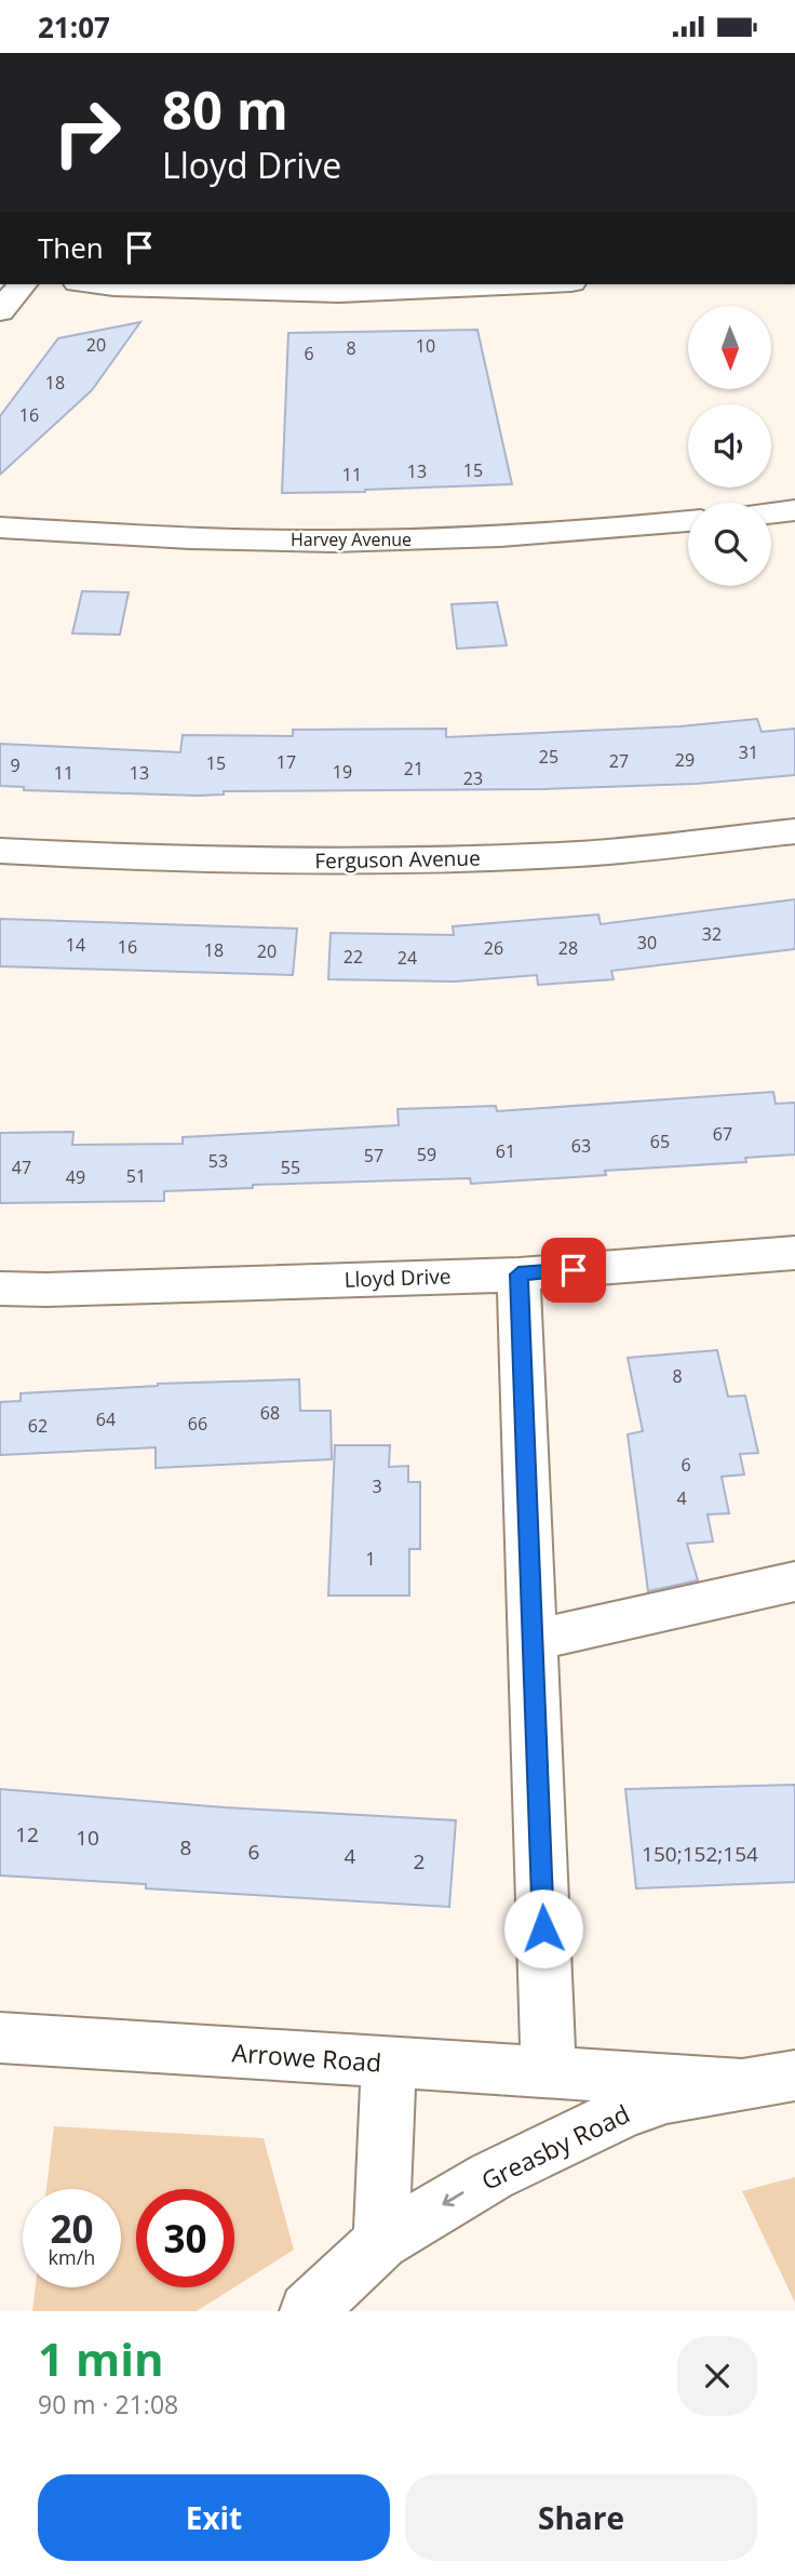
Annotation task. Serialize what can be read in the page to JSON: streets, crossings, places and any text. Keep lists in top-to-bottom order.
{
  "streets": {
    "street": [
      "Harvey Avenue",
      "Ferguson Avenue",
      "Lloyd Drive",
      "Arrowe Road",
      "Greasby Road"
    ]
  },
  "crossings": [
    ["Arrowe Road", "Greasby Road"]
  ],
  "one_way": ["Greasby Road"],
  "house_numbers": [
    "20",
    "10",
    "8",
    "6",
    "18",
    "16",
    "15",
    "13",
    "11",
    "31",
    "25",
    "29",
    "27",
    "17",
    "15",
    "9",
    "21",
    "19",
    "11",
    "13",
    "23",
    "32",
    "30",
    "14",
    "16",
    "26",
    "28",
    "18",
    "20",
    "22",
    "24",
    "67",
    "65",
    "63",
    "61",
    "59",
    "57",
    "53",
    "47",
    "55",
    "51",
    "49",
    "8",
    "68",
    "64",
    "66",
    "62",
    "6",
    "3",
    "4",
    "1",
    "12",
    "10",
    "8",
    "6",
    "150;152;154",
    "4",
    "2"
  ],
  "north": "bottom",
  "page": {
    "status": "21:07",
    "turn": ["80 m", "Lloyd Drive"],
    "then": "Then",
    "speed": "20 km/h",
    "limit": "30",
    "heading": ["1 min", "90 m · 21:08"],
    "buttons": ["Exit", "Share"]
  }
}
